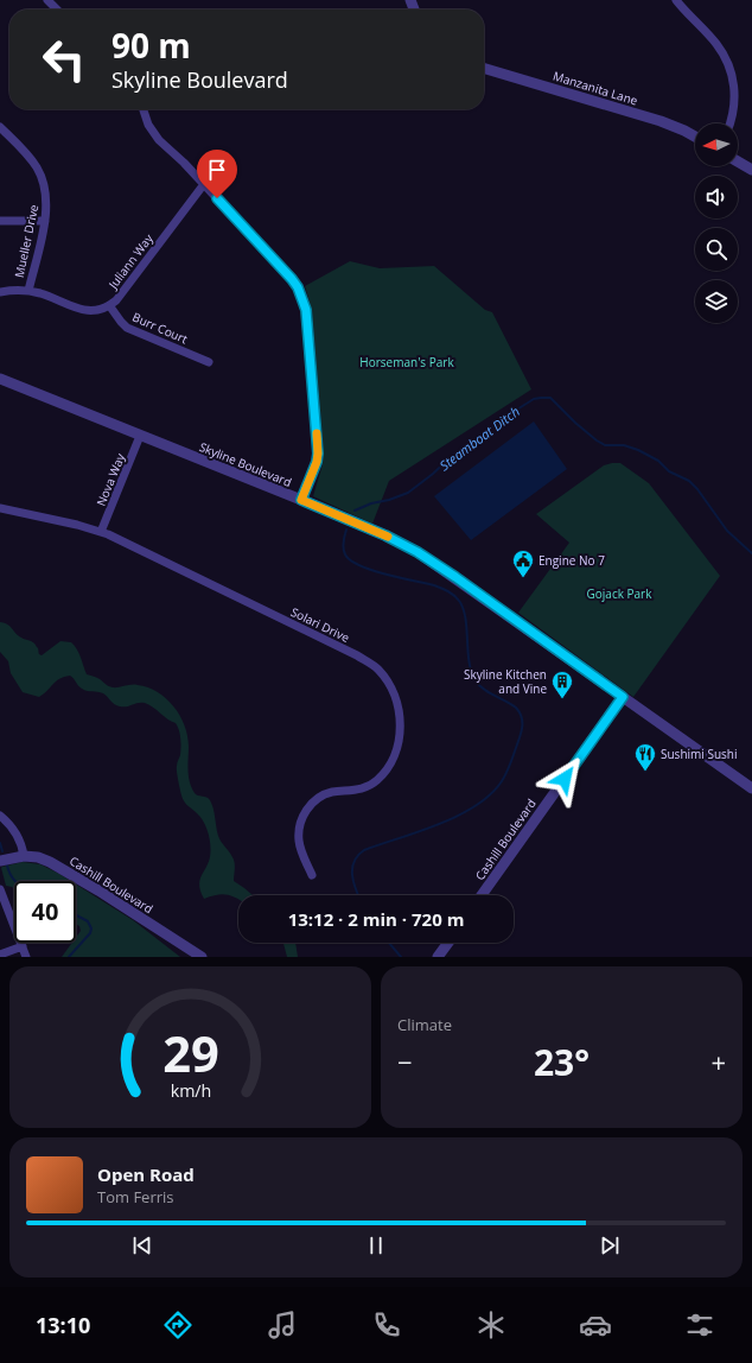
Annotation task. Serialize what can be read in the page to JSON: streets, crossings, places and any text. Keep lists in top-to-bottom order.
{
  "streets": {
    "street": [
      "Manzanita Lane",
      "Mueller Drive",
      "Juliann Way",
      "Burr Court",
      "Skyline Boulevard",
      "Nova Way",
      "Solari Drive",
      "Cashill Boulevard"
    ]
  },
  "crossings": [
    ["Mueller Drive", "Juliann Way"],
    ["Juliann Way", "Burr Court"],
    ["Skyline Boulevard", "Nova Way"],
    ["Skyline Boulevard", "Cashill Boulevard"],
    ["Nova Way", "Solari Drive"]
  ],
  "water": ["Steamboat Ditch"],
  "parks": ["Horseman's Park", "Gojack Park"],
  "places": {
    "public building": ["Engine No 7"],
    "building": ["Skyline Kitchen and Vine"],
    "restaurant": ["Sushimi Sushi"]
  },
  "north": "left",
  "page": {
    "turn": ["90 m", "Skyline Boulevard"],
    "limit": "40",
    "trip": "13:12 · 2 min · 720 m",
    "tile": "Climate",
    "heat": ["−", "23°", "+"],
    "song": ["Open Road", "Tom Ferris"],
    "tabs": "13:10",
    "gauge": ["29", "km/h"]
  }
}
